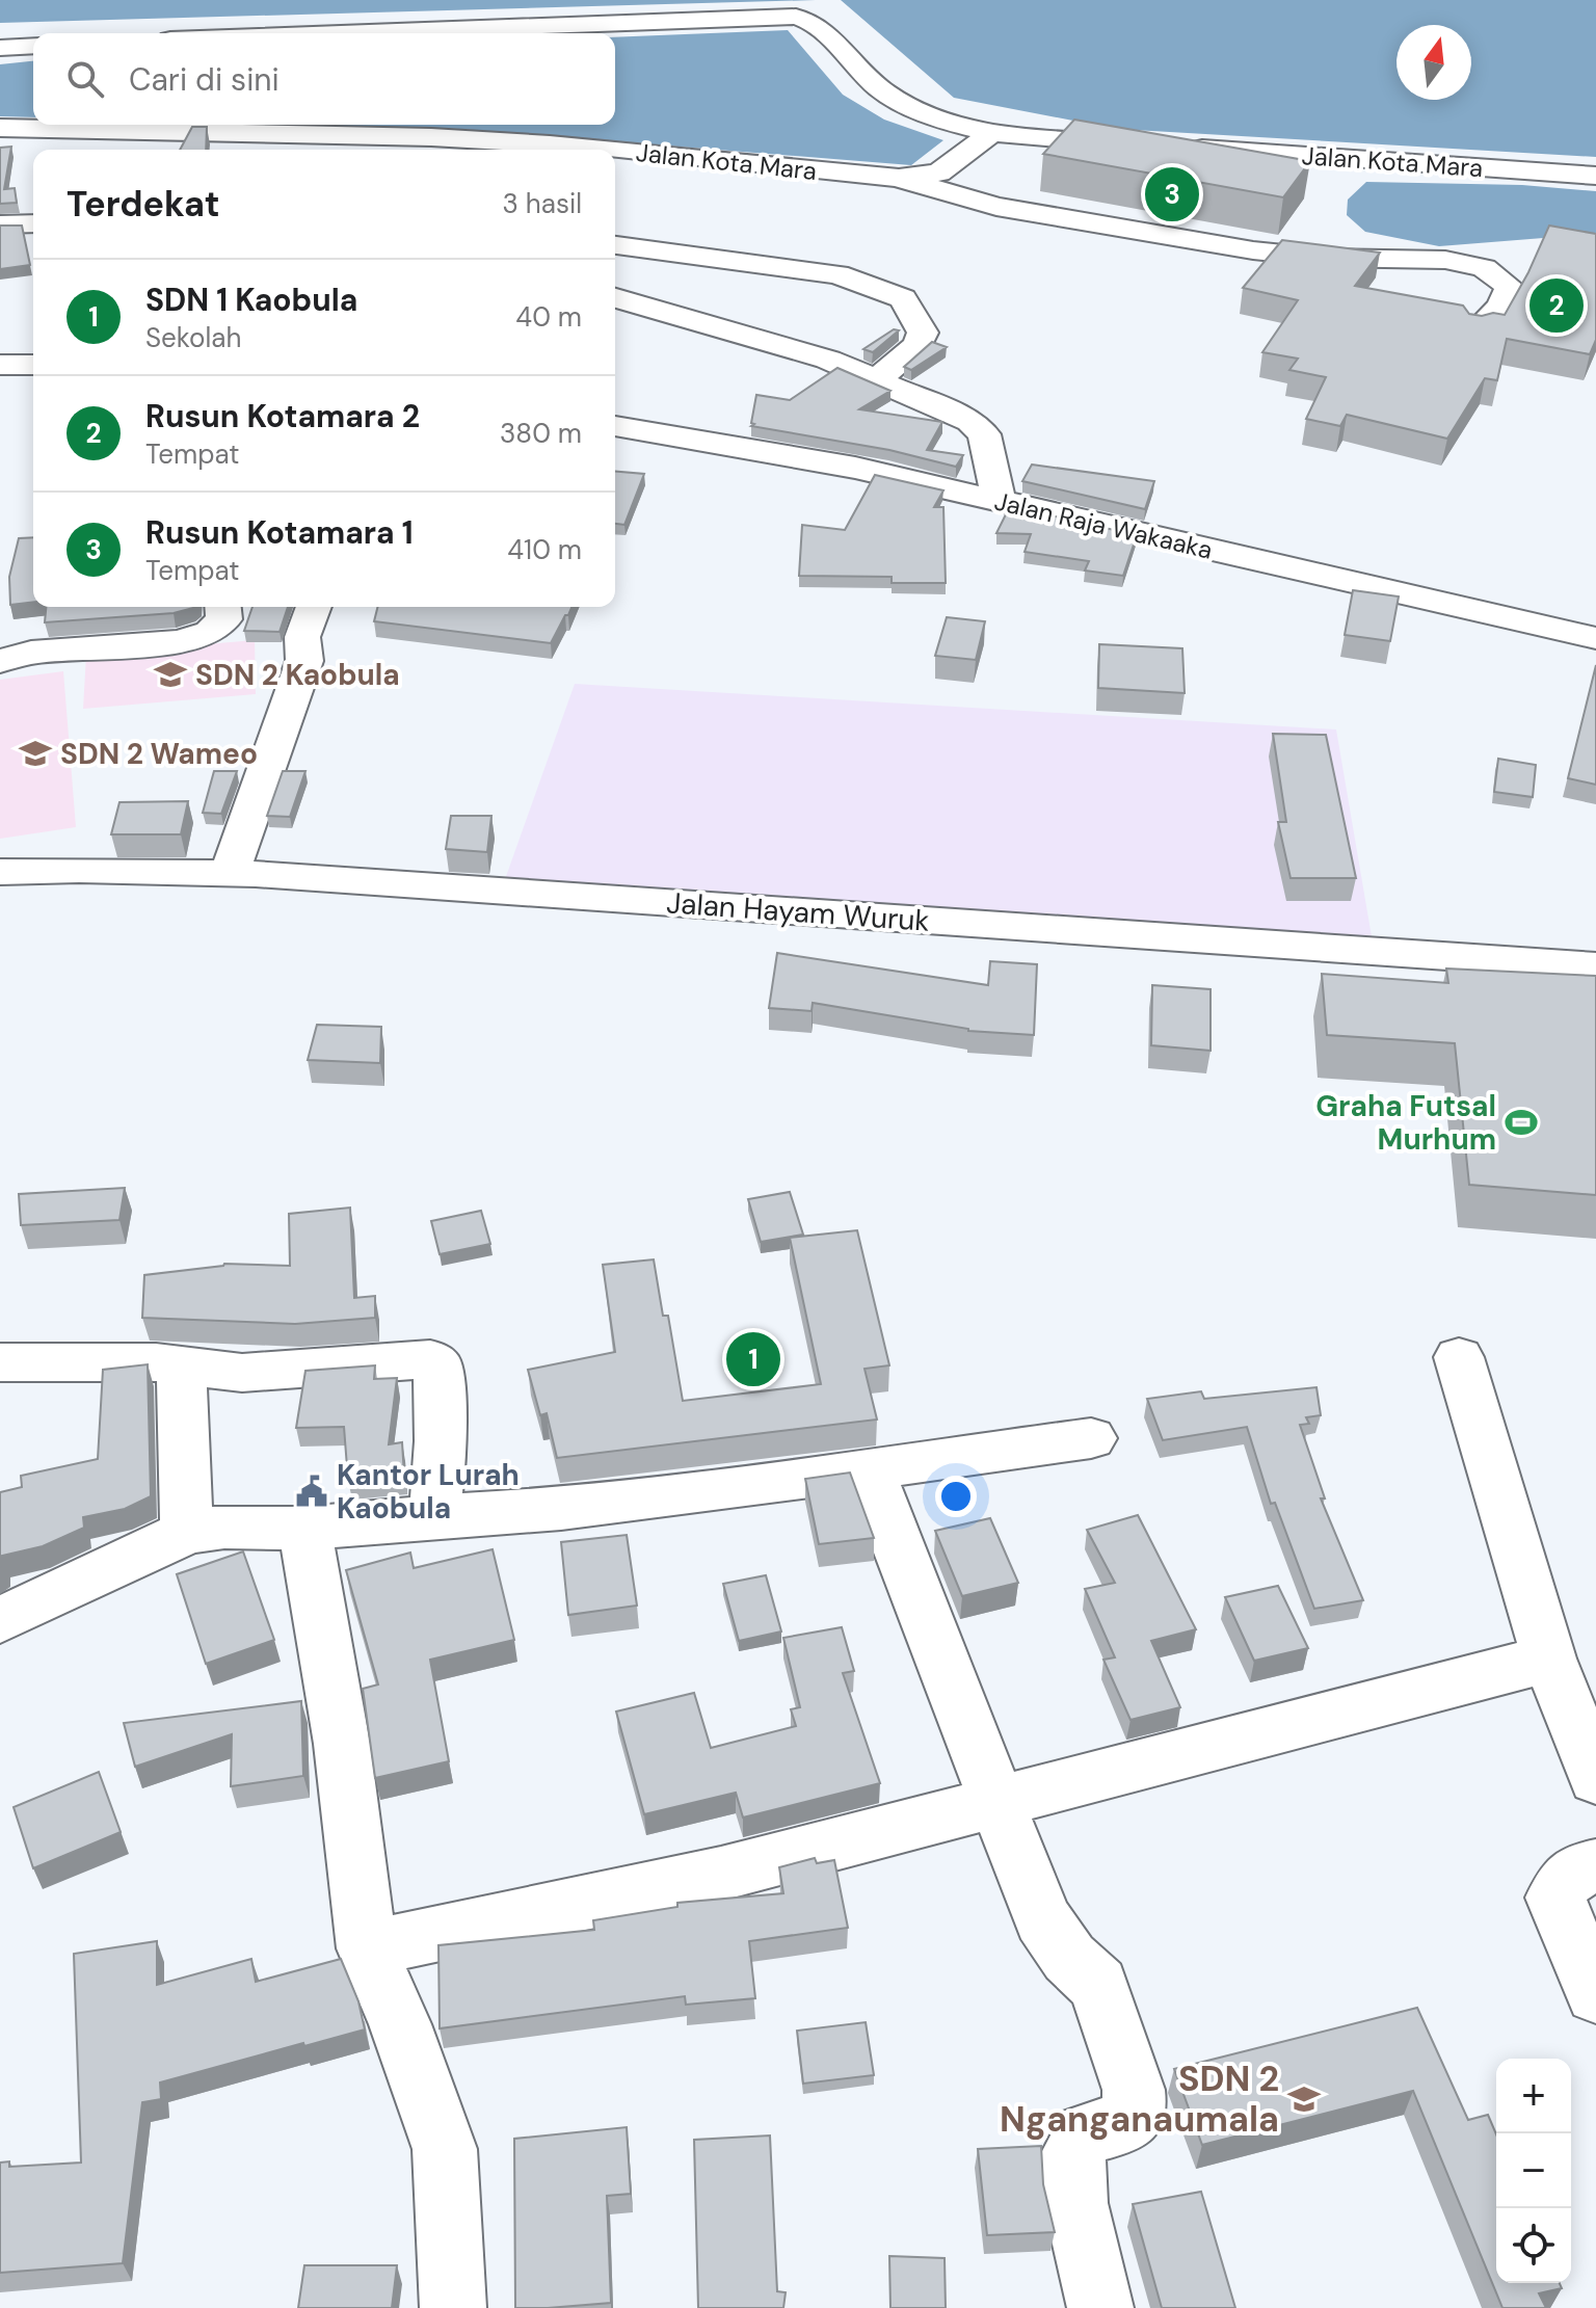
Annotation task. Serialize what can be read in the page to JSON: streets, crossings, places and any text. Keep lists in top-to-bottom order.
{
  "streets": {
    "street": ["Jalan Kota Mara", "Jalan Raja Wakaaka", "Jalan Hayam Wuruk"]
  },
  "places": {
    "school or university": ["SDN 2 Kaobula", "SDN 2 Wameo", "SDN 2 Nganganaumala"],
    "sports": ["Graha Futsal Murhum"],
    "public building": ["Kantor Lurah Kaobula"]
  },
  "north": "top",
  "page": {
    "search": "Cari di sini",
    "heading": ["Terdekat", "3 hasil"],
    "pins": ["3", "2", "1"],
    "list": [
      {
        "mark": "1",
        "name": "SDN 1 Kaobula",
        "note": "Sekolah",
        "value": "40 m"
      },
      {
        "mark": "2",
        "name": "Rusun Kotamara 2",
        "note": "Tempat",
        "value": "380 m"
      },
      {
        "mark": "3",
        "name": "Rusun Kotamara 1",
        "note": "Tempat",
        "value": "410 m"
      }
    ],
    "map_buttons": ["+", "−"]
  }
}
